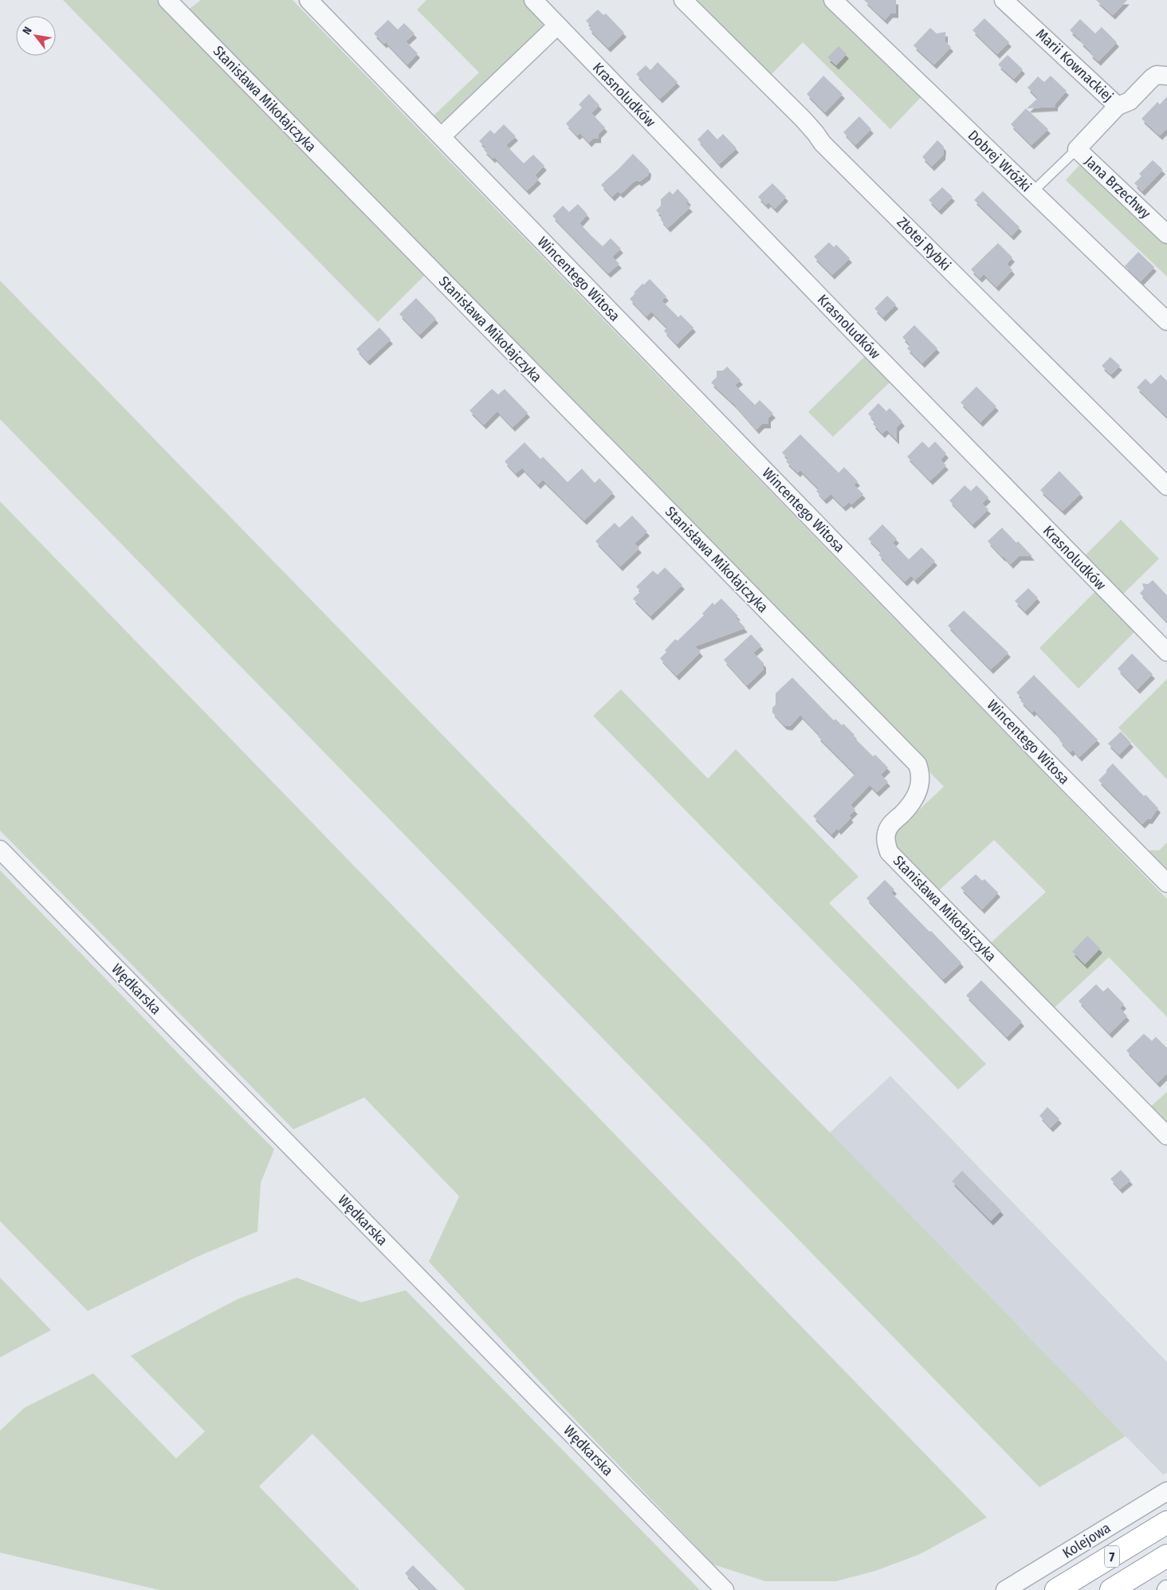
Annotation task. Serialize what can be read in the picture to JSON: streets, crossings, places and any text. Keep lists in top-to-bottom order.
{
  "streets": {
    "highway": ["Kolejowa", "7"],
    "street": [
      "Marii Kownackiej",
      "Krasnoludków",
      "Stanisława Mikołajczyka",
      "Dobrej Wróżki",
      "Jana Brzechwy",
      "Złotej Rybki",
      "Wincentego Witosa",
      "Wędkarska"
    ]
  },
  "crossings": [
    ["Marii Kownackiej", "Jana Brzechwy"]
  ],
  "north": "top left"
}
